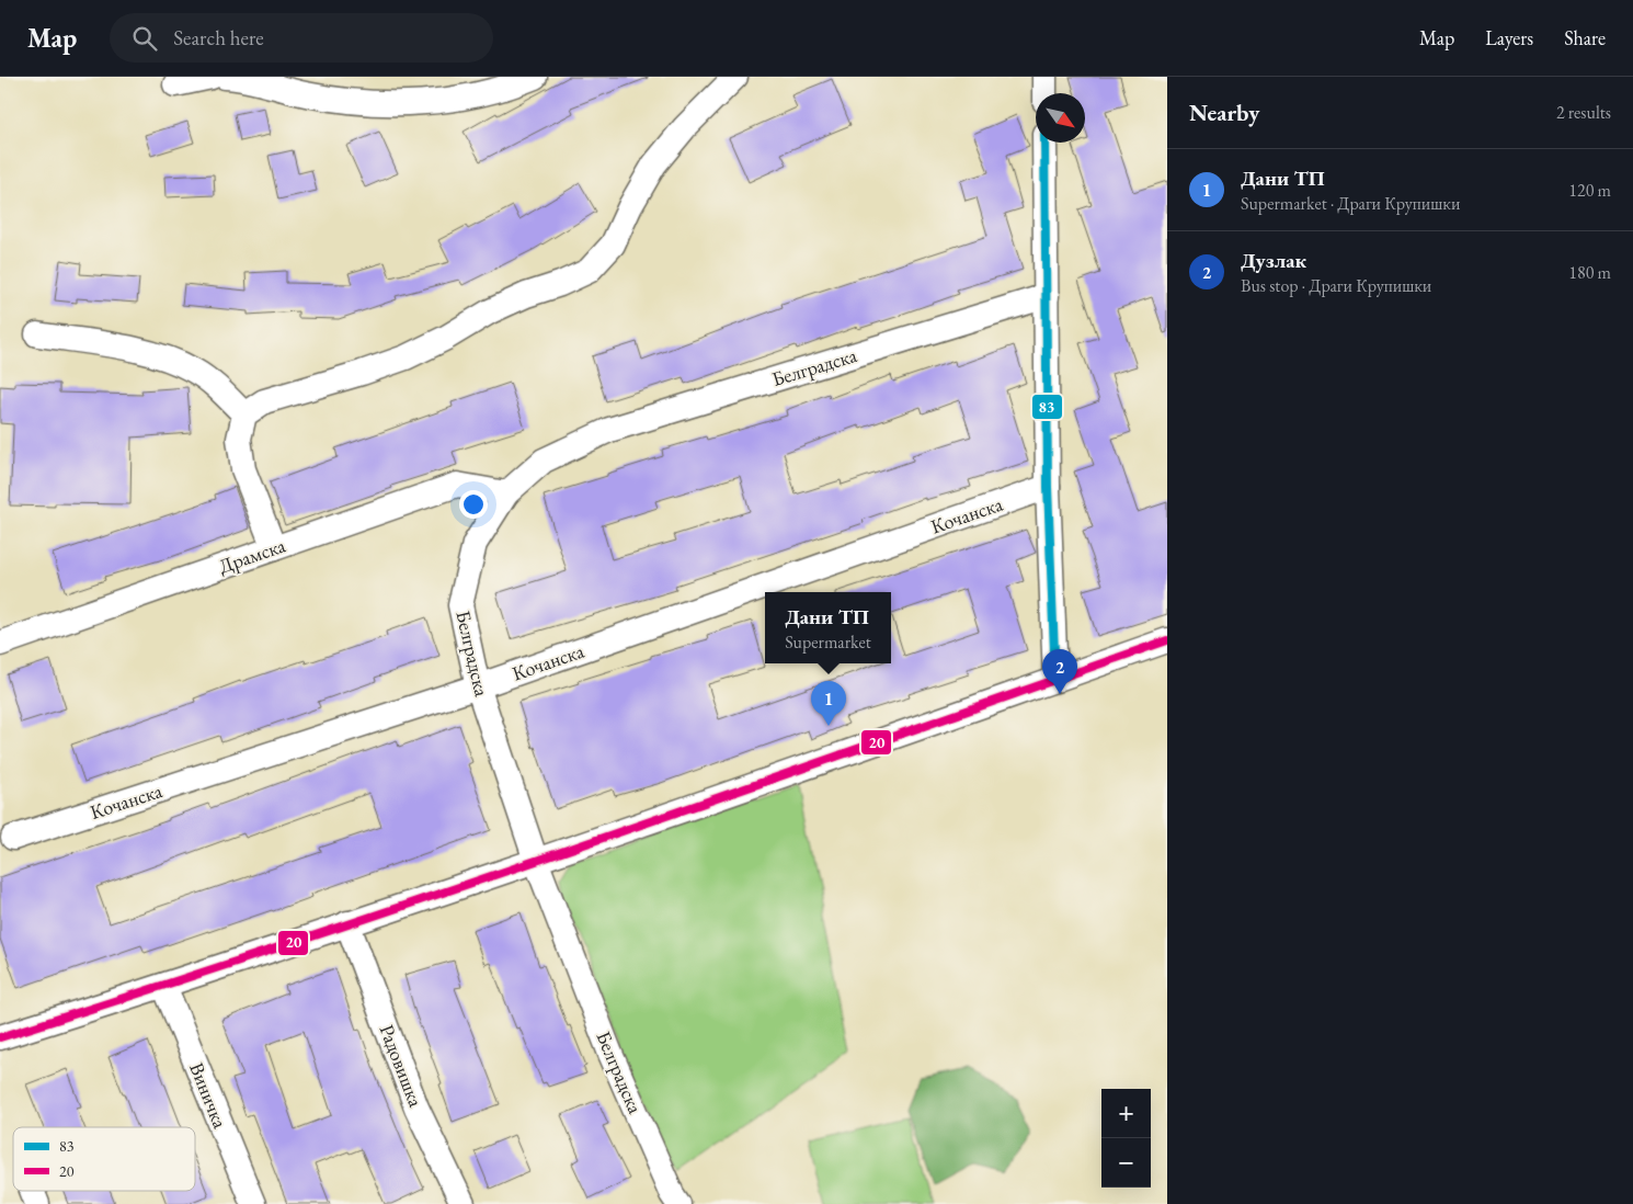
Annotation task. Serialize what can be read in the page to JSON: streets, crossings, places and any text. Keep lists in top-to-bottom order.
{
  "streets": {
    "street": [
      "Белградска",
      "Кочанска",
      "Драмска",
      "Радовишка",
      "Виничка"
    ]
  },
  "crossings": [
    ["Белградска", "Кочанска"],
    ["Белградска", "Драмска"]
  ],
  "lines": ["transit line 83", "transit line 20"],
  "legend": ["83", "20"],
  "north": "bottom right",
  "page": {
    "header": "Map",
    "search": "Search here",
    "nav": ["Map", "Layers", "Share"],
    "heading": ["Nearby", "2 results"],
    "list": [
      {
        "mark": "1",
        "name": "Дани ТП",
        "note": "Supermarket · Драги Крупишки",
        "value": "120 m"
      },
      {
        "mark": "2",
        "name": "Дузлак",
        "note": "Bus stop · Драги Крупишки",
        "value": "180 m"
      }
    ],
    "popup": ["Дани ТП", "Supermarket"],
    "pins": ["2", "1"],
    "map_buttons": ["+", "−"]
  }
}
